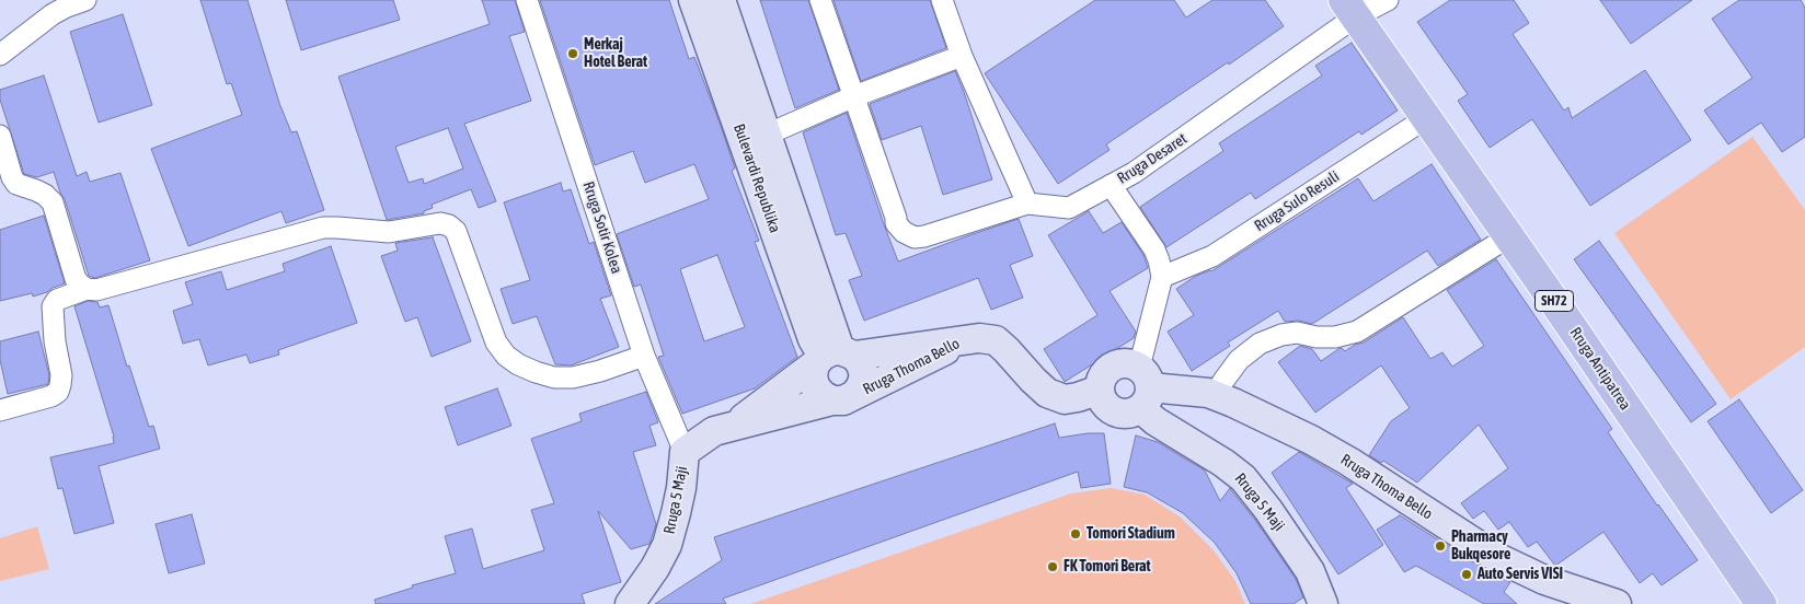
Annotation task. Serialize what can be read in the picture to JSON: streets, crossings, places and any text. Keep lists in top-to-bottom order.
{
  "streets": {
    "main road": ["SH72", "Rruga Antipatrea"],
    "street": [
      "Rruga Desaret",
      "Bulevardi Republika",
      "Rruga Sulo Resuli",
      "Rruga Sotir Kolea",
      "Rruga Thoma Bello",
      "Rruga 5 Maji"
    ]
  },
  "crossings": [
    ["Rruga Desaret", "Rruga Antipatrea"],
    ["Bulevardi Republika", "Rruga Thoma Bello"],
    ["Rruga Sulo Resuli", "Rruga Antipatrea"],
    ["Rruga Sotir Kolea", "Rruga Thoma Bello"],
    ["Rruga Sotir Kolea", "Rruga 5 Maji"],
    ["Rruga Thoma Bello", "Rruga 5 Maji"]
  ],
  "places": [
    "Merkaj Hotel Berat",
    "Tomori Stadium",
    "Pharmacy Bukqesore",
    "FK Tomori Berat",
    "Auto Servis VISI"
  ]
}
